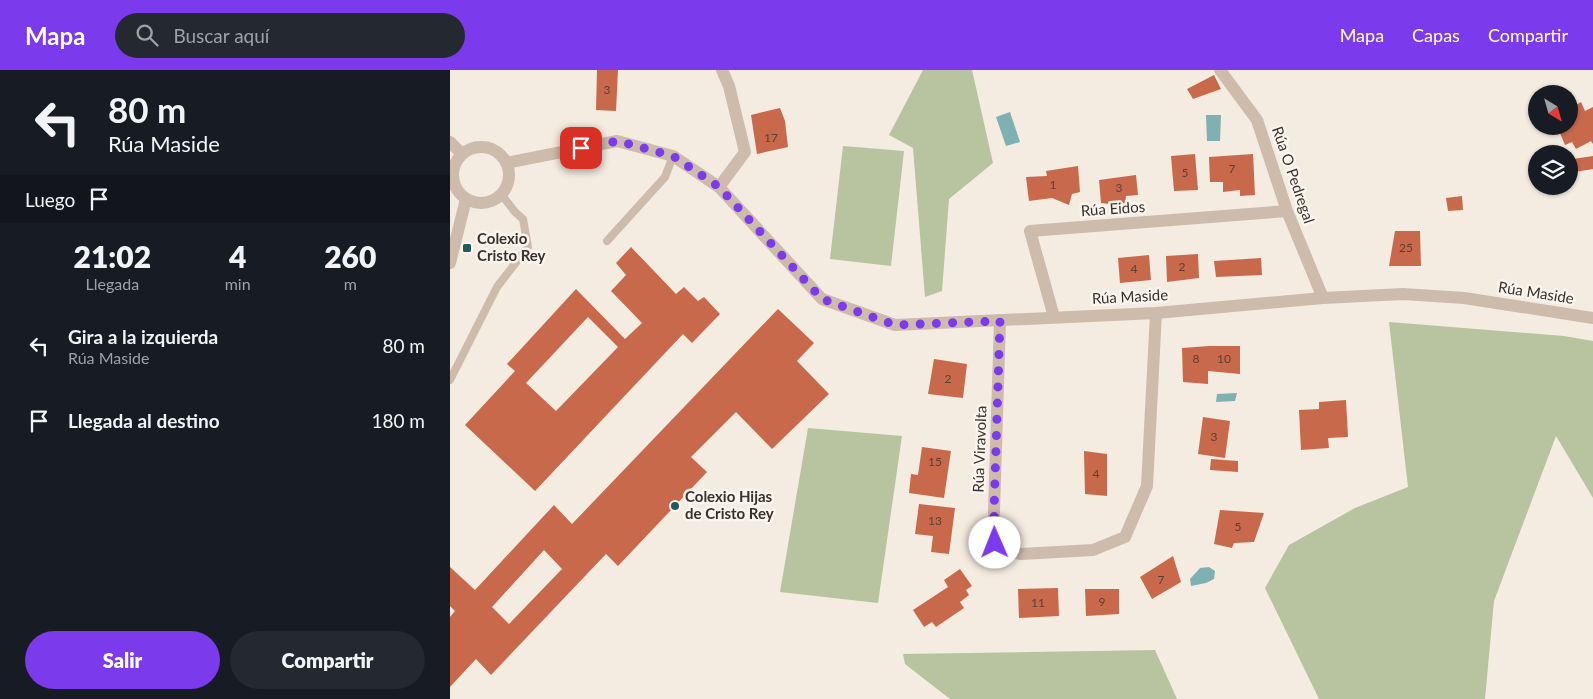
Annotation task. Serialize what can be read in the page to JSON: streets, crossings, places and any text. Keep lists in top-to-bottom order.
{
  "streets": {
    "street": [
      "Rúa O Pedregal",
      "Rúa Eidos",
      "Rúa Maside",
      "Rúa Viravolta"
    ]
  },
  "crossings": [
    ["Rúa O Pedregal", "Rúa Eidos"],
    ["Rúa O Pedregal", "Rúa Maside"],
    ["Rúa Eidos", "Rúa Maside"],
    ["Rúa Maside", "Rúa Viravolta"]
  ],
  "places": {
    "transit": ["Colexio Cristo Rey"],
    "other": ["Colexio Hijas de Cristo Rey"]
  },
  "house_numbers": [
    "3",
    "17",
    "7",
    "5",
    "1",
    "3",
    "25",
    "2",
    "4",
    "8",
    "10",
    "2",
    "3",
    "15",
    "4",
    "13",
    "5",
    "7",
    "9",
    "11"
  ],
  "north": "bottom right",
  "page": {
    "header": "Mapa",
    "search": "Buscar aquí",
    "nav": ["Mapa", "Capas", "Compartir"],
    "turn": ["80 m", "Rúa Maside"],
    "then": "Luego",
    "eta": [
      "21:02",
      "Llegada",
      "4",
      "min",
      "260",
      "m"
    ],
    "list": [
      {
        "name": "Gira a la izquierda",
        "note": "Rúa Maside",
        "value": "80 m"
      },
      {
        "name": "Llegada al destino",
        "value": "180 m"
      }
    ],
    "buttons": ["Salir", "Compartir"]
  }
}
